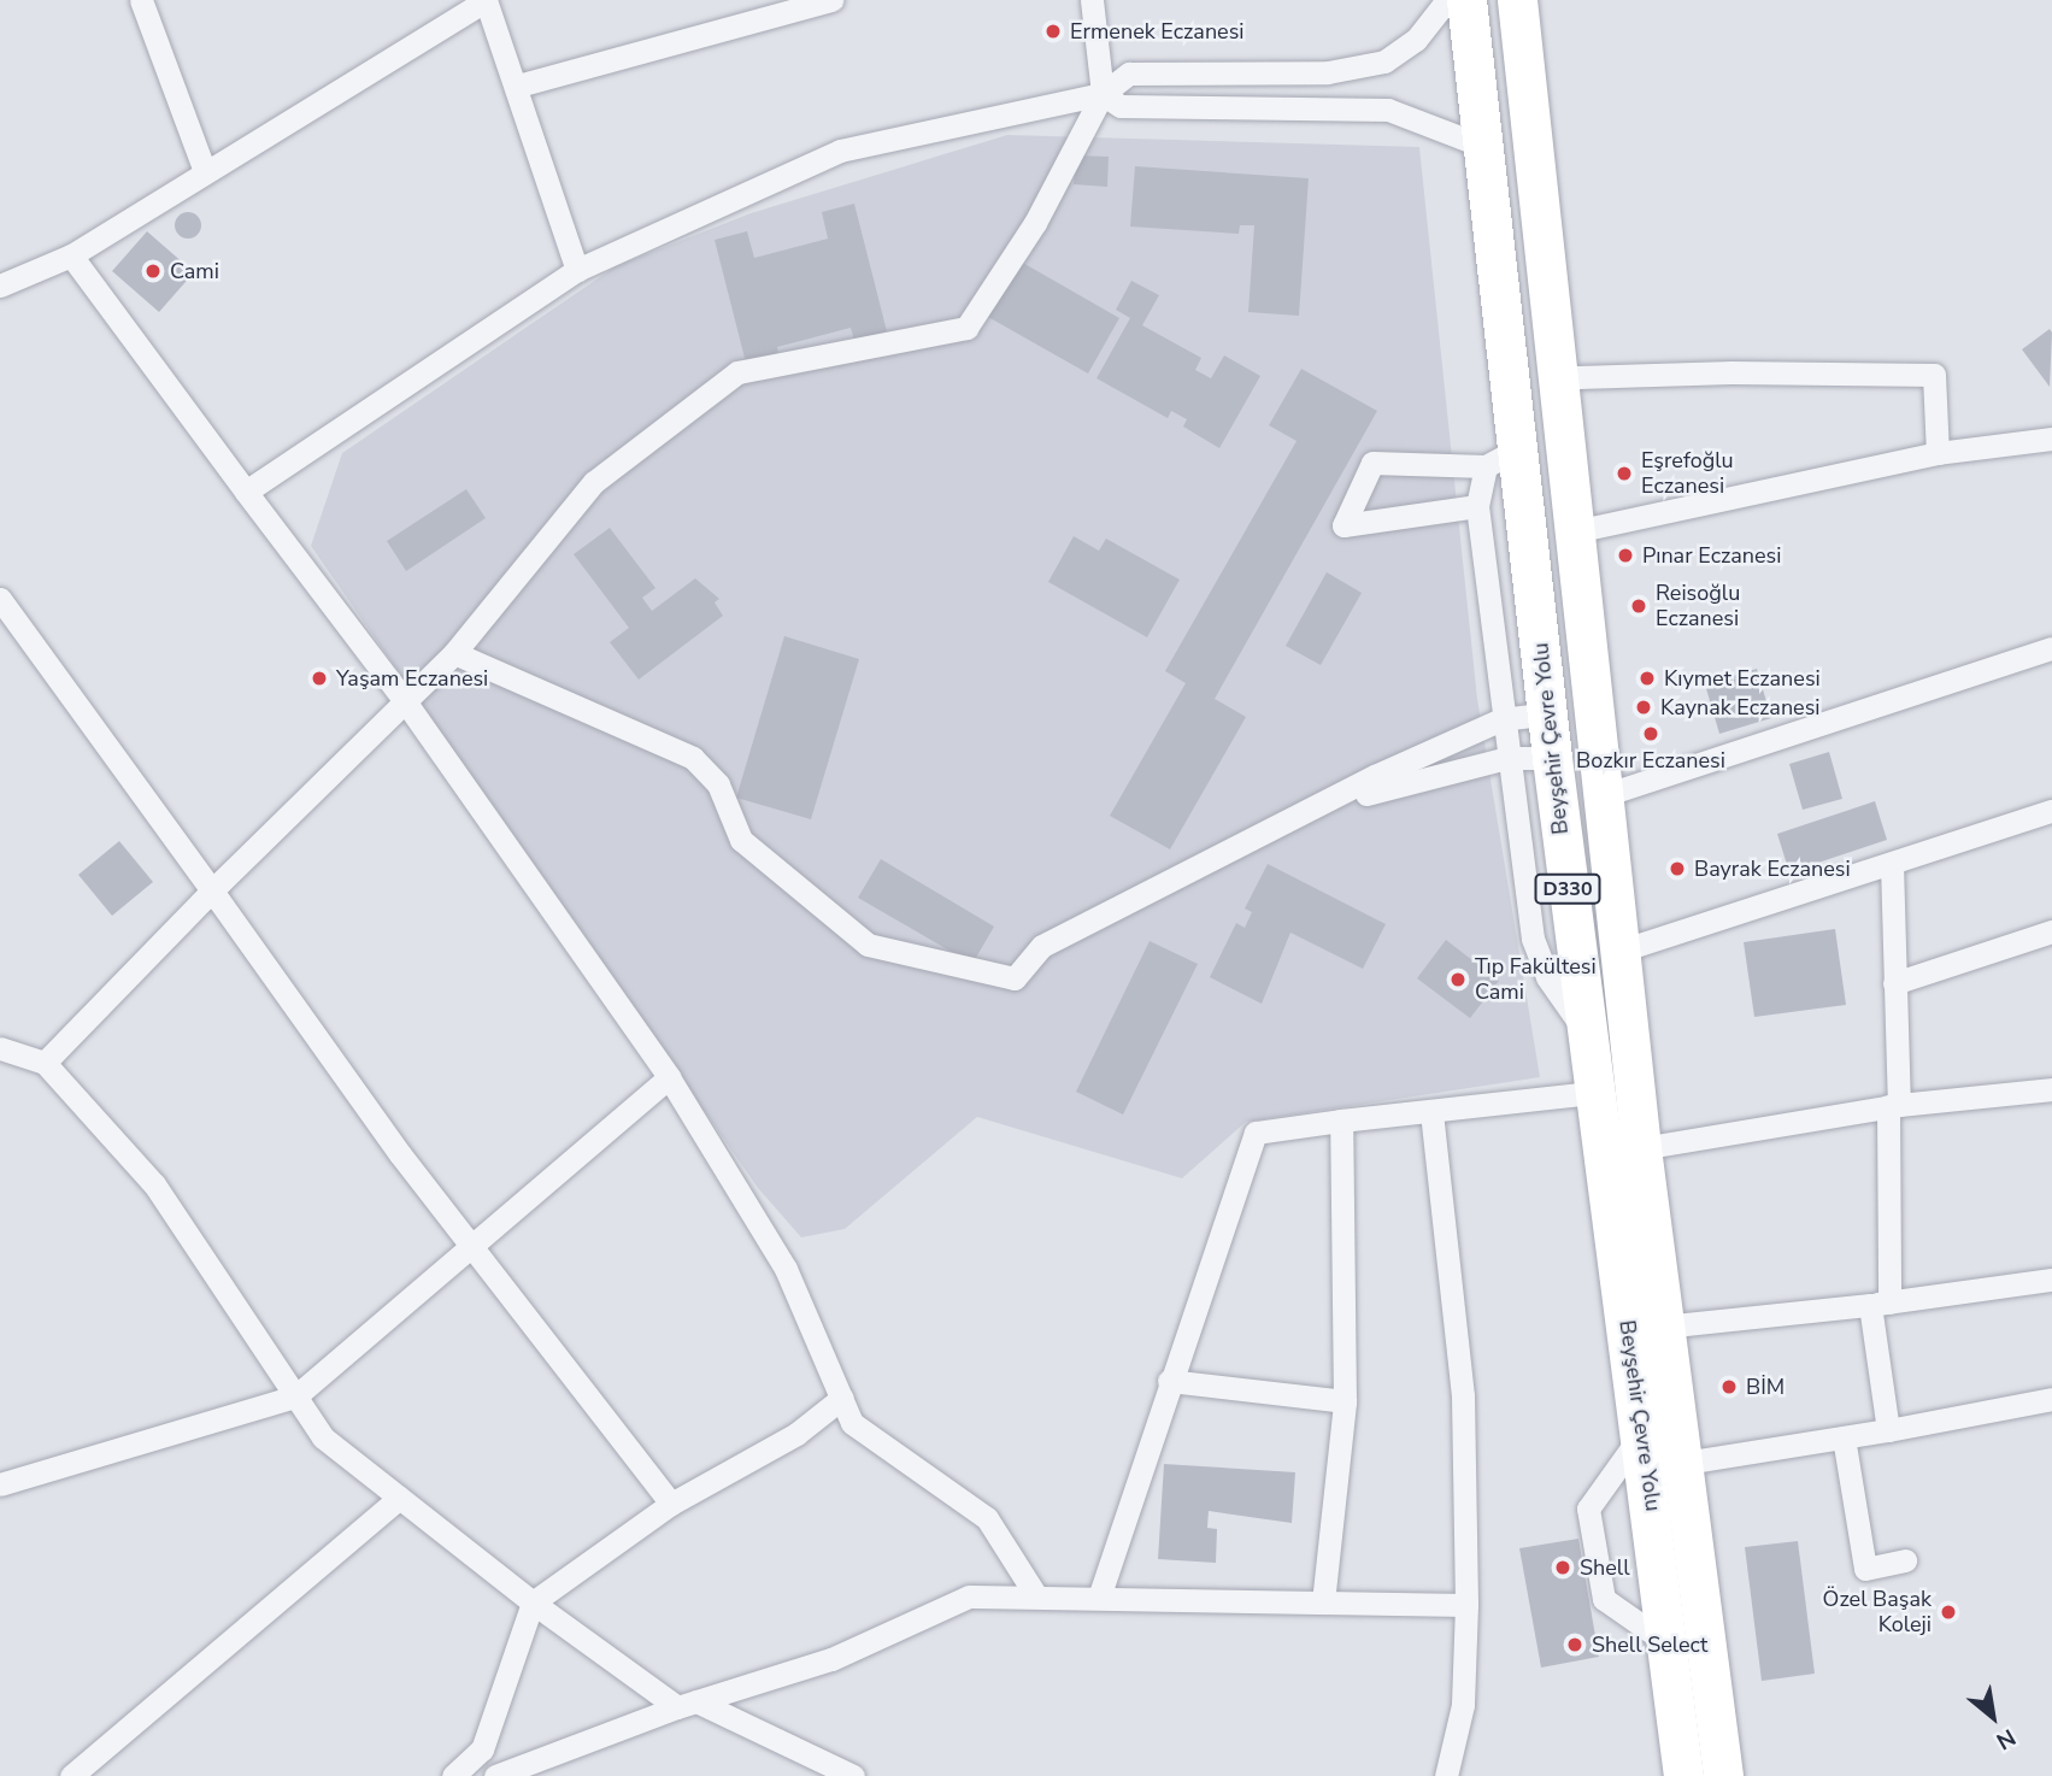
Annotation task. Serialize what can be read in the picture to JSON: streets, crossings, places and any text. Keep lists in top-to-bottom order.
{
  "streets": {
    "highway": ["Beyşehir Çevre Yolu", "D330"]
  },
  "places": [
    "Ermenek Eczanesi",
    "Cami",
    "Eşrefoğlu Eczanesi",
    "Pınar Eczanesi",
    "Reisoğlu Eczanesi",
    "Yaşam Eczanesi",
    "Kıymet Eczanesi",
    "Kaynak Eczanesi",
    "Bozkır Eczanesi",
    "Bayrak Eczanesi",
    "Tıp Fakültesi Cami",
    "BİM",
    "Shell",
    "Özel Başak Koleji",
    "Shell Select"
  ],
  "north": "bottom right"
}
